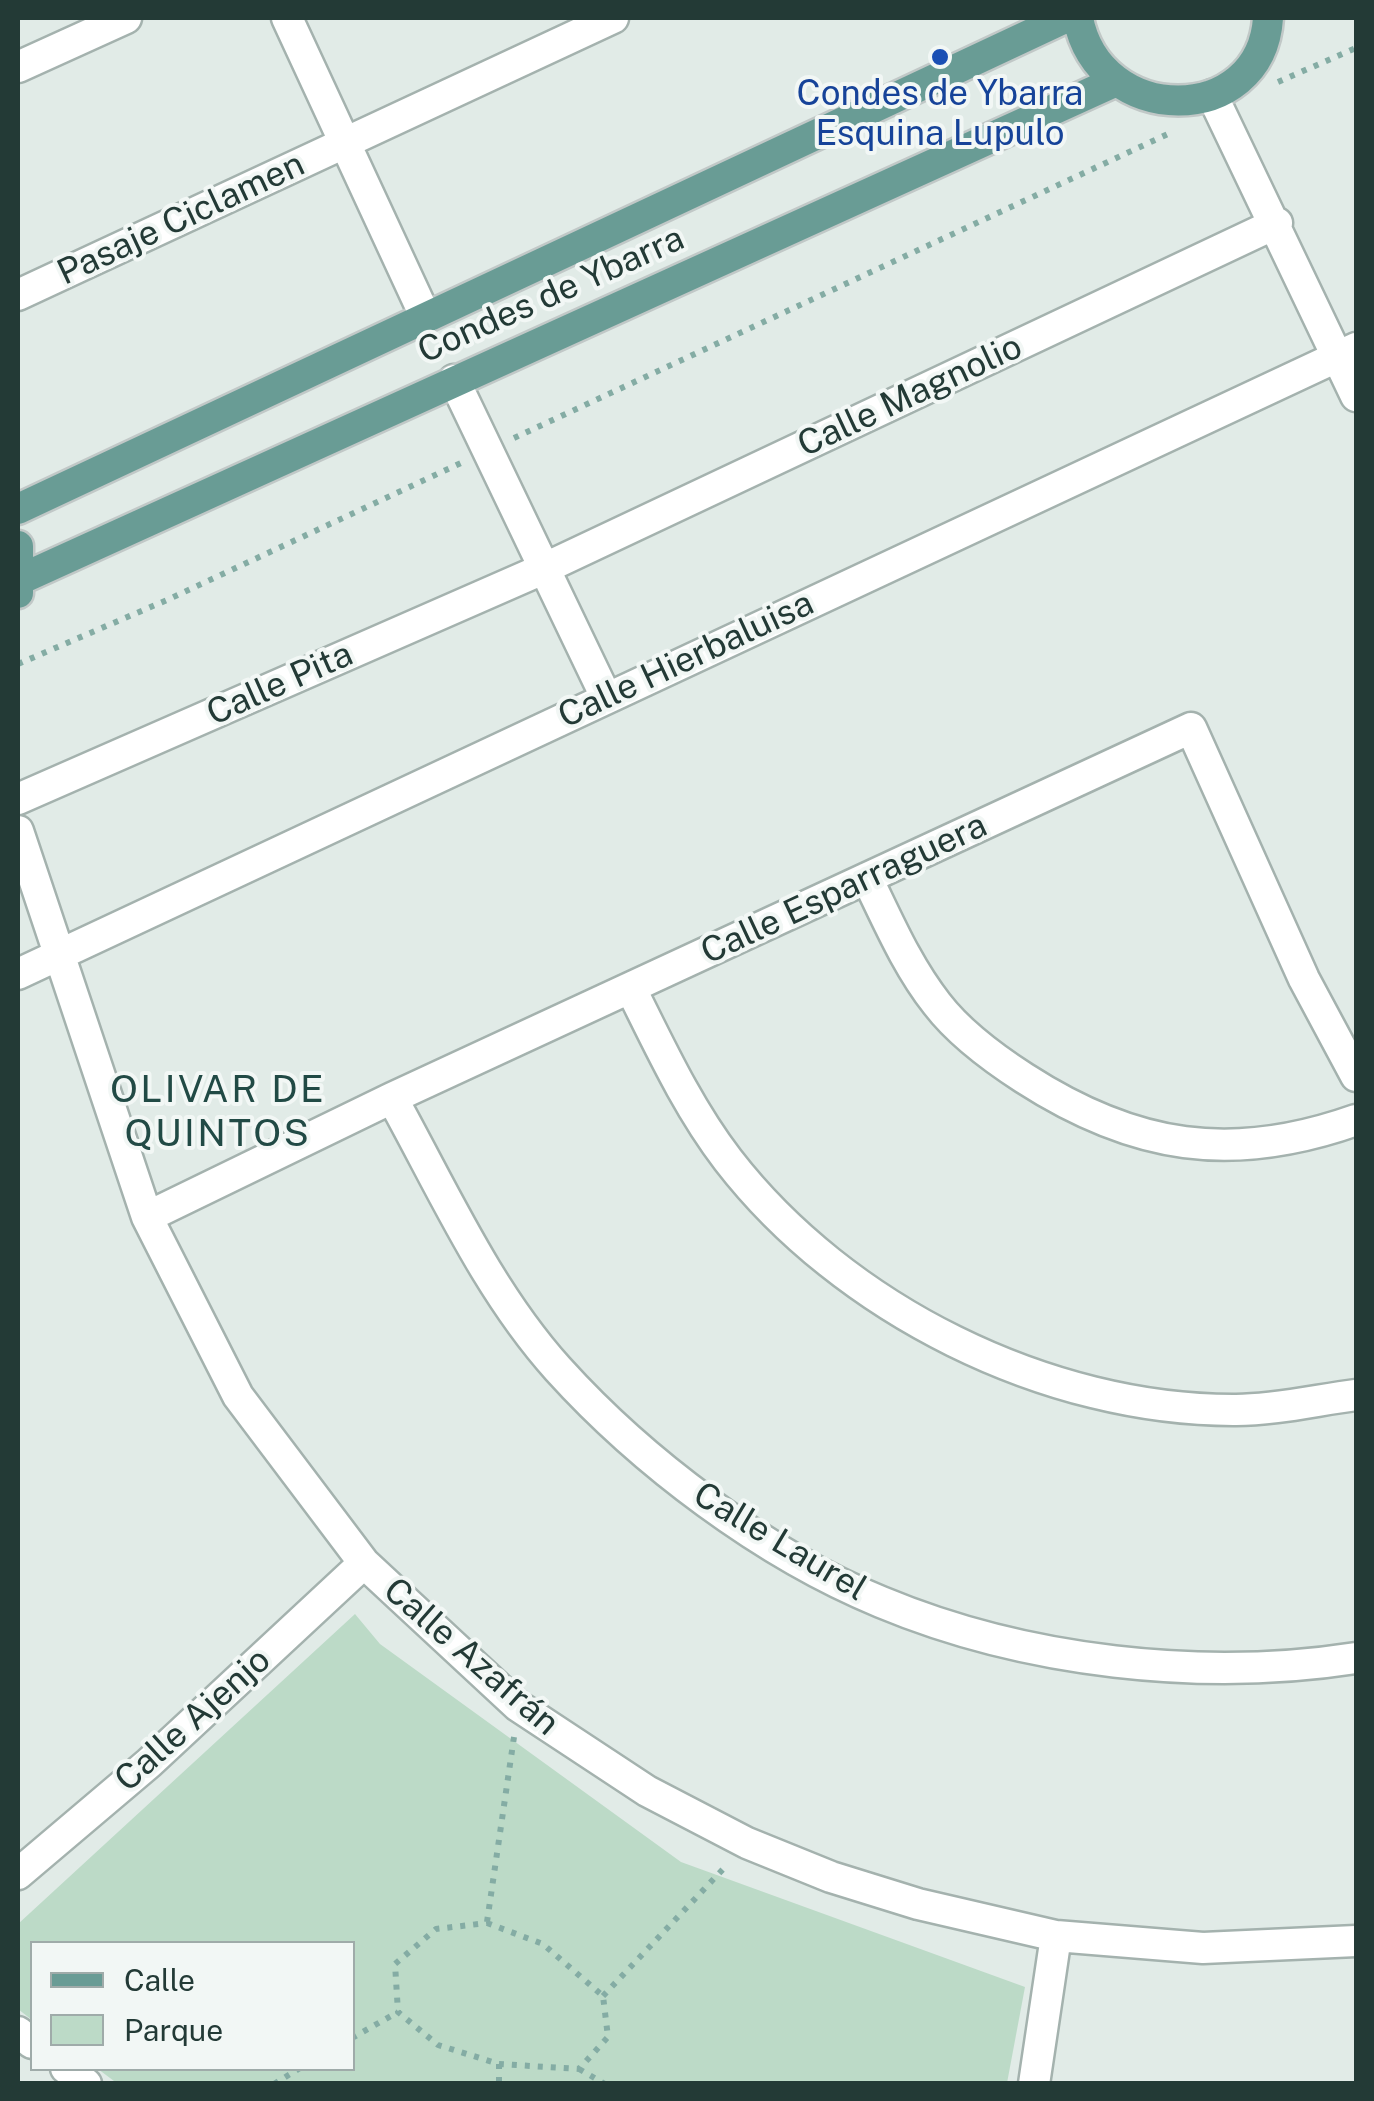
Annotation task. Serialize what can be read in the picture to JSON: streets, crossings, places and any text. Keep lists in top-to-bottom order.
{
  "streets": {
    "main road": ["Condes de Ybarra"],
    "street": [
      "Pasaje Ciclamen",
      "Calle Magnolio",
      "Calle Hierbaluisa",
      "Calle Pita",
      "Calle Esparraguera",
      "Calle Laurel",
      "Calle Azafrán",
      "Calle Ajenjo"
    ]
  },
  "crossings": [
    ["Calle Magnolio", "Calle Pita"],
    ["Calle Hierbaluisa", "Calle Azafrán"],
    ["Calle Esparraguera", "Calle Laurel"],
    ["Calle Esparraguera", "Calle Azafrán"],
    ["Calle Azafrán", "Calle Ajenjo"]
  ],
  "districts": ["OLIVAR DE QUINTOS"],
  "places": ["Condes de Ybarra Esquina Lupulo"],
  "legend": ["Calle", "Parque"]
}
